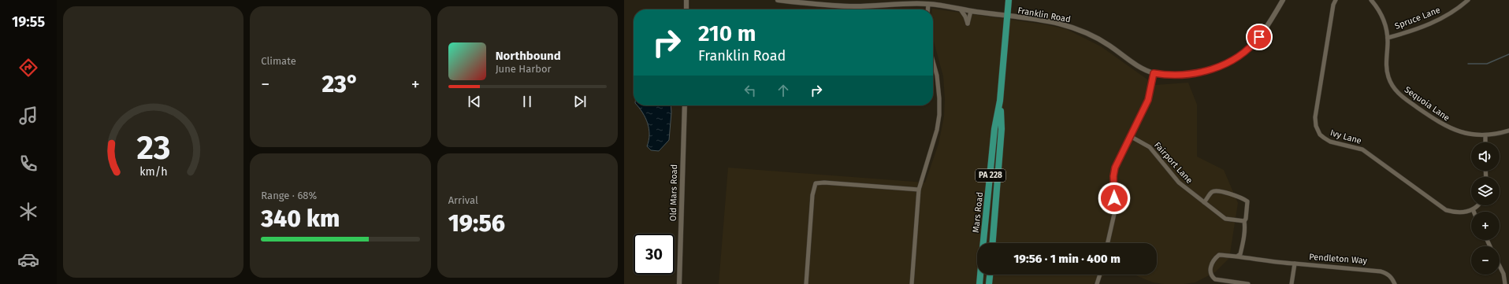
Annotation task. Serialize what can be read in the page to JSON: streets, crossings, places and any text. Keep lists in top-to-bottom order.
{
  "streets": {
    "main road": ["PA 228", "Mars Road"],
    "street": [
      "Franklin Road",
      "Spruce Lane",
      "Sequoia Lane",
      "Ivy Lane",
      "Fairport Lane",
      "Old Mars Road",
      "Pendleton Way"
    ]
  },
  "crossings": [
    ["Franklin Road", "Mars Road"],
    ["Spruce Lane", "Sequoia Lane"]
  ],
  "page": {
    "tabs": "19:55",
    "tile": [
      "Climate",
      ["Range · 68%", "340 km"],
      ["Arrival", "19:56"]
    ],
    "turn": ["210 m", "Franklin Road"],
    "song": ["Northbound", "June Harbor"],
    "heat": ["−", "23°", "+"],
    "map_buttons": ["+", "−"],
    "limit": "30",
    "trip": "19:56 · 1 min · 400 m",
    "gauge": ["23", "km/h"]
  }
}
